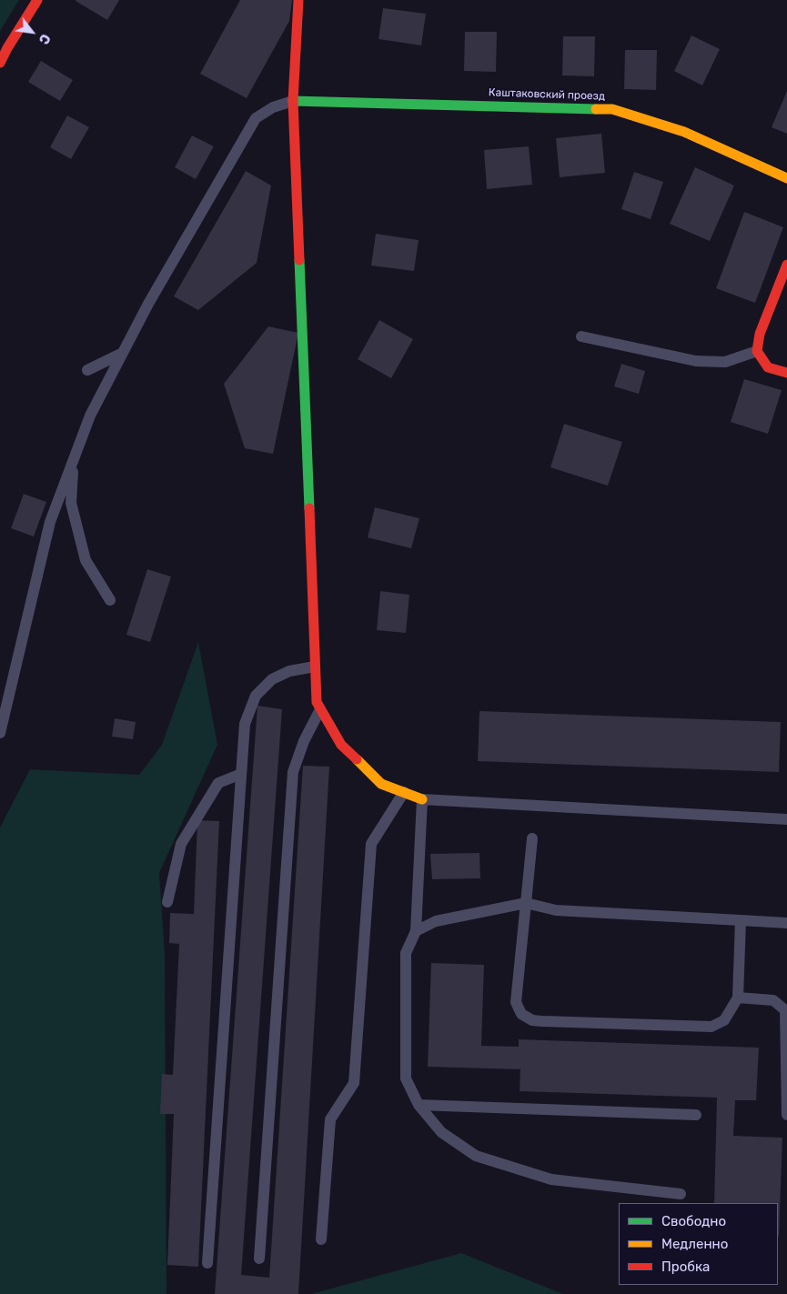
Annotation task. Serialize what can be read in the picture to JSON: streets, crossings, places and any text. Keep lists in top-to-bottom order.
{
  "streets": {
    "street": ["Каштаковский проезд"]
  },
  "legend": ["Свободно", "Медленно", "Пробка"],
  "north": "bottom right"
}
